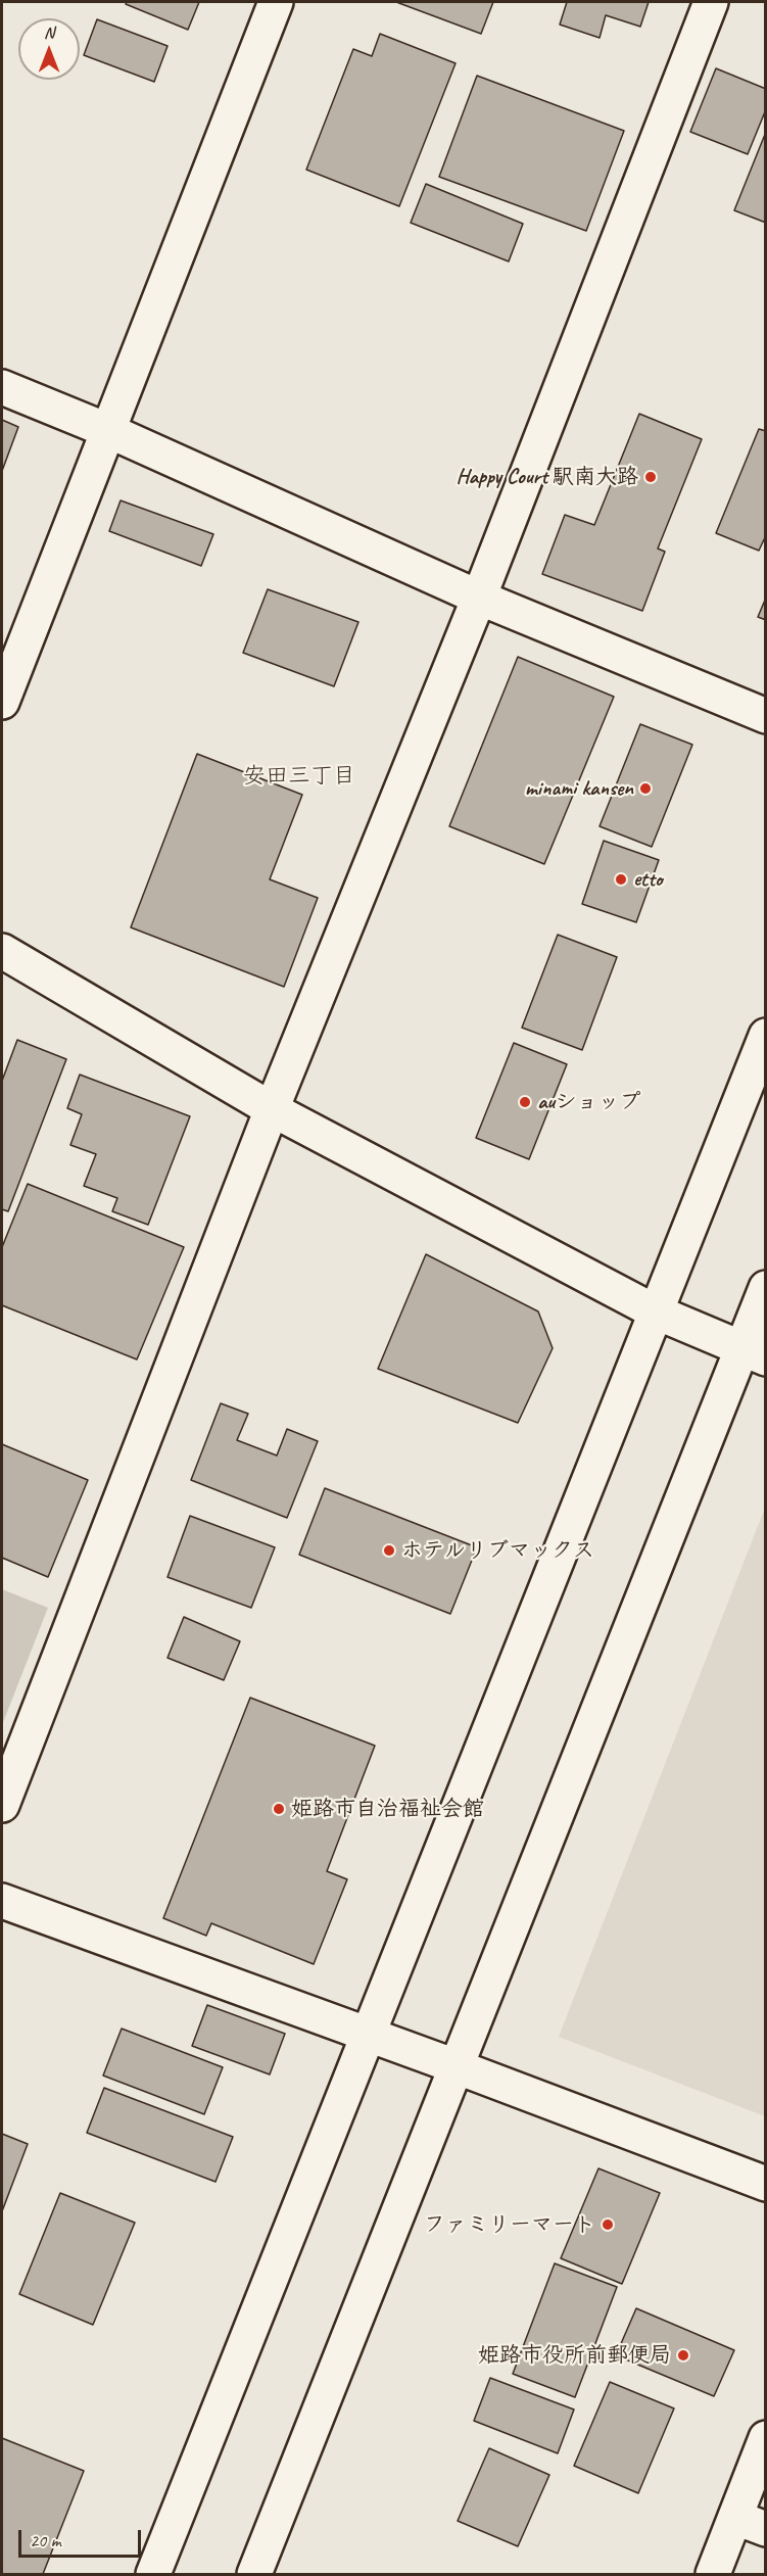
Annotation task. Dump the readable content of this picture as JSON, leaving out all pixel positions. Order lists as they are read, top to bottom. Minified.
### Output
{"districts":["安田三丁目"],"places":["Happy Court 駅南大路","minami kansen","etto","auショップ","ホテルリブマックス","姫路市自治福祉会館","ファミリーマート","姫路市役所前郵便局"],"scale_bar":"20 m","north":"top"}
